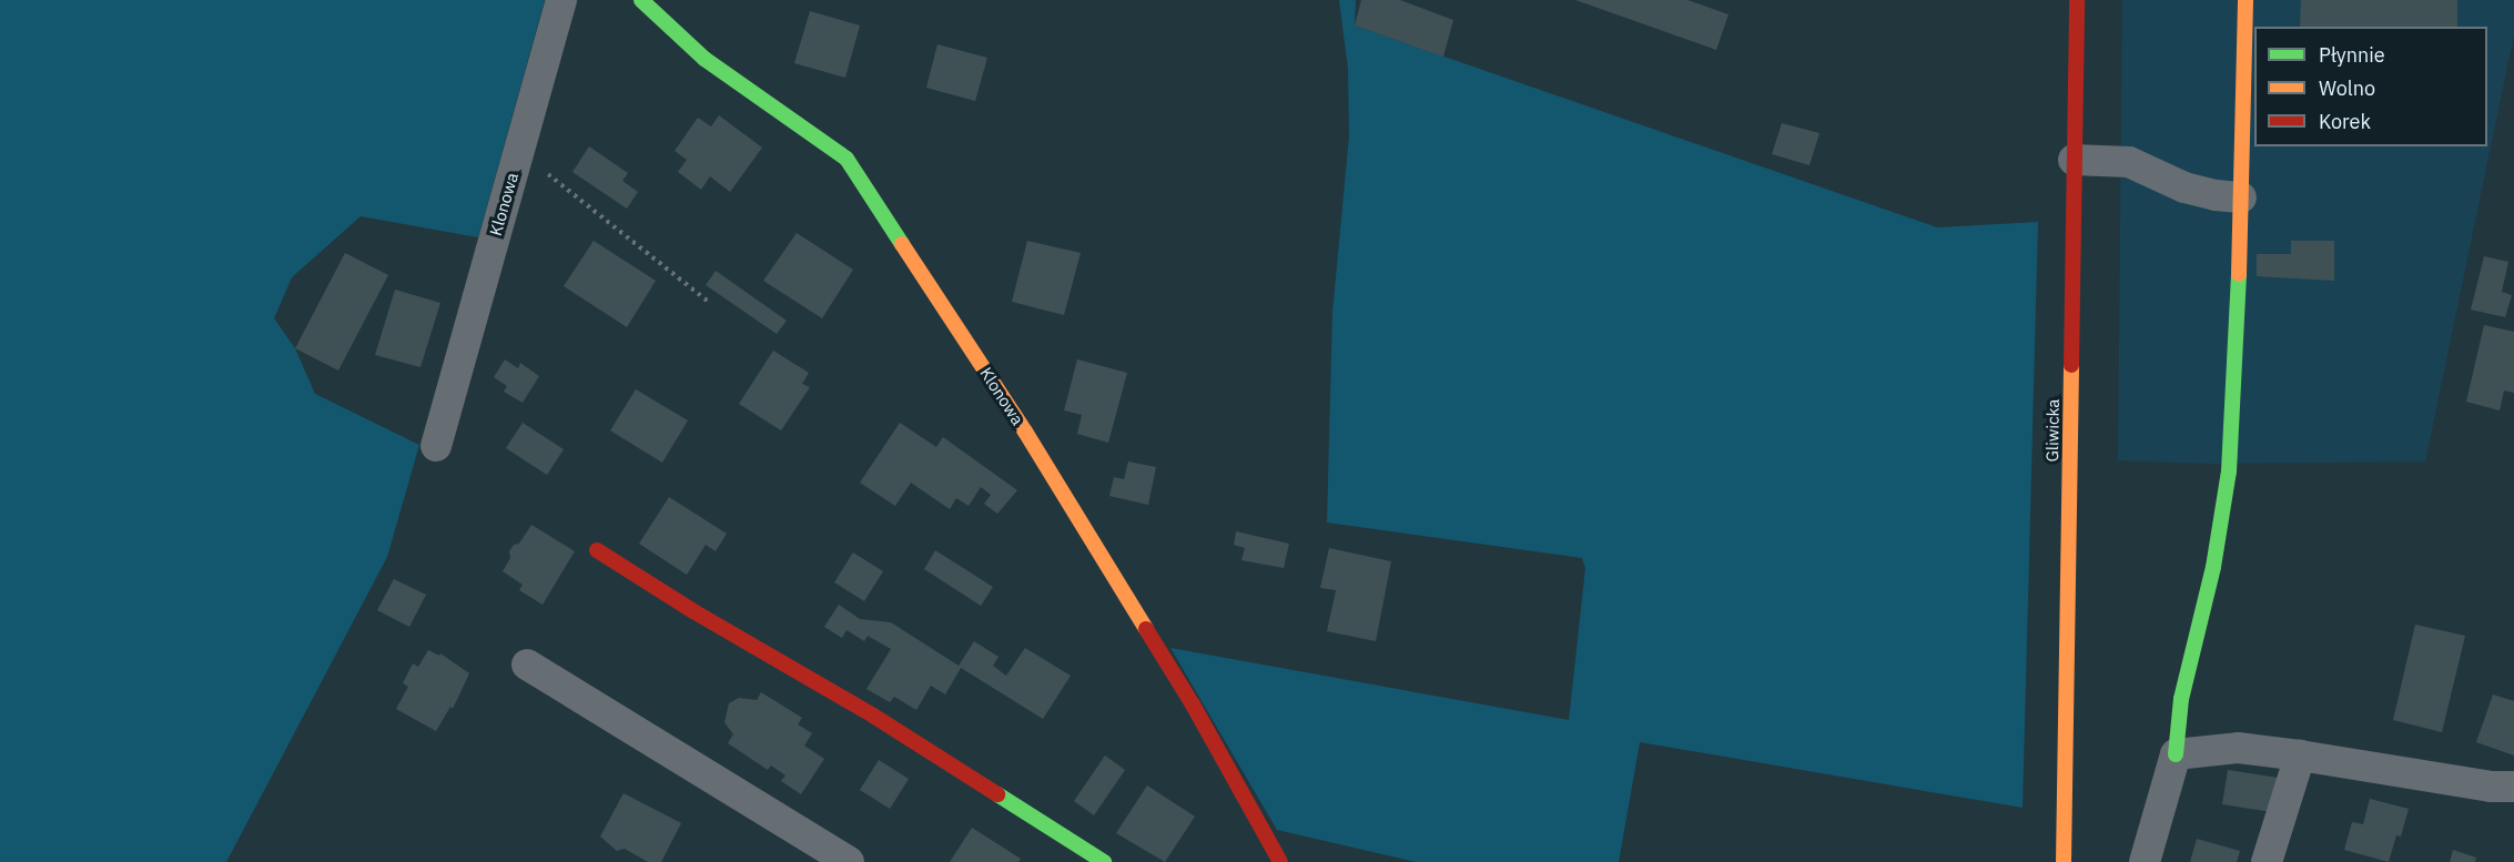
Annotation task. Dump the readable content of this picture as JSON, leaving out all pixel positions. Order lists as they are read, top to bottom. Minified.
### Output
{"streets":{"street":["Klonowa","Gliwicka"]},"legend":["Płynnie","Wolno","Korek"]}
